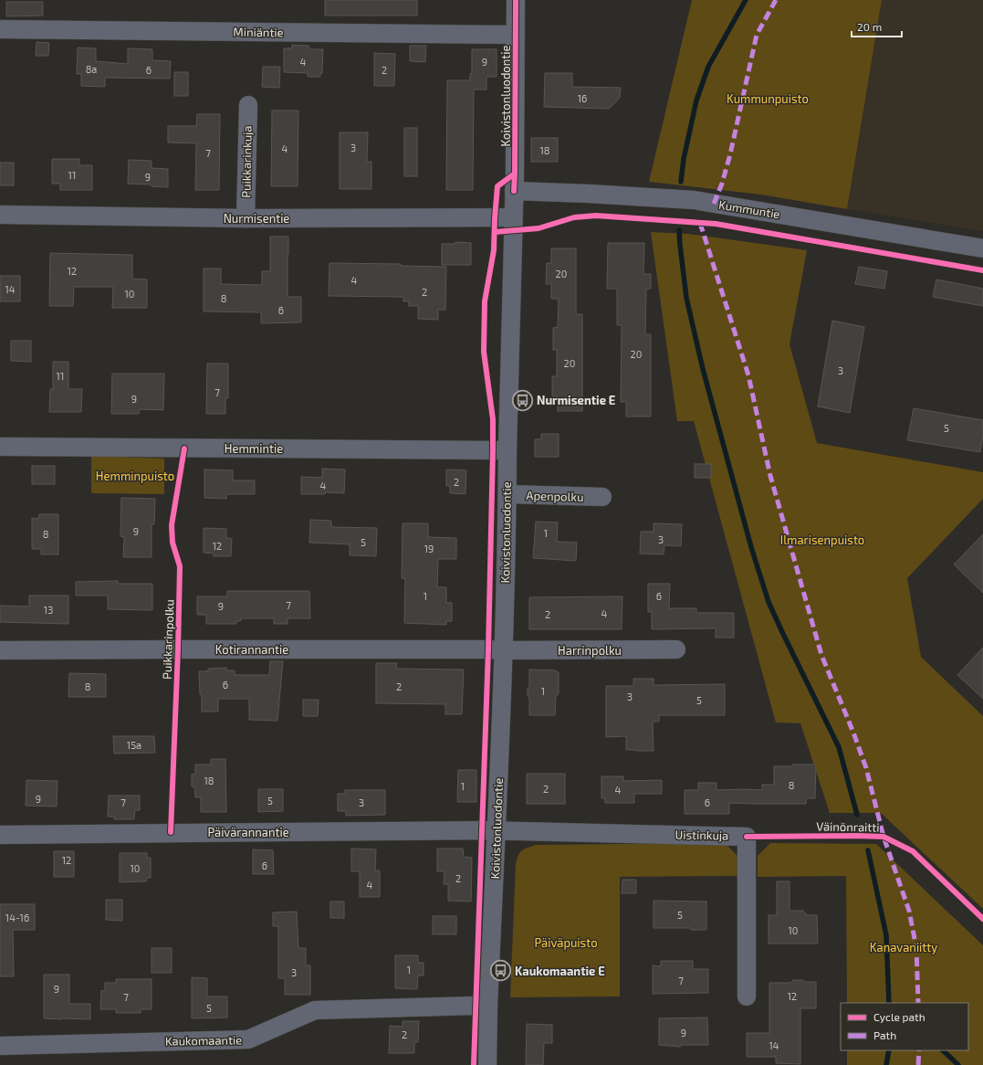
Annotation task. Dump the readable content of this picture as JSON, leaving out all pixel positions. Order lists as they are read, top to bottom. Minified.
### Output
{"streets":{"street":["Miniäntie","Koivistonluodontie","Puikkarinkuja","Kummuntie","Nurmisentie","Hemmintie","Apenpolku","Kotirannantie","Harrinpolku","Päivärannantie","Uistinkuja","Kaukomaantie"],"cycle path":["Puikkarinpolku","Väinönraitti"]},"crossings":[["Miniäntie","Koivistonluodontie"],["Koivistonluodontie","Kummuntie"],["Koivistonluodontie","Nurmisentie"],["Koivistonluodontie","Hemmintie"],["Koivistonluodontie","Apenpolku"],["Koivistonluodontie","Kotirannantie"],["Koivistonluodontie","Harrinpolku"],["Koivistonluodontie","Päivärannantie"],["Koivistonluodontie","Uistinkuja"],["Koivistonluodontie","Kaukomaantie"],["Puikkarinkuja","Nurmisentie"],["Kotirannantie","Harrinpolku"],["Päivärannantie","Uistinkuja"]],"parks":["Kummunpuisto","Hemminpuisto","Ilmarisenpuisto","Päiväpuisto","Kanavaniitty"],"places":{"bus stop":["Nurmisentie E","Kaukomaantie E"]},"house_numbers":["4","9","8a","6","2","16","3","4","18","7","11","9","12","20","4","14","2","10","8","6","20","20","3","11","7","9","5","2","4","9","1","8","3","5","12","19","1","6","7","9","13","4","2","6","8","2","1","3","5","15a","18","8","1","2","4","9","5","7","3","6","12","6","10","2","4","5","14-16","10","1","3","7","9","12","7","5","9","2","14"],"legend":["Cycle path","Path"],"scale_bar":"20 m"}
